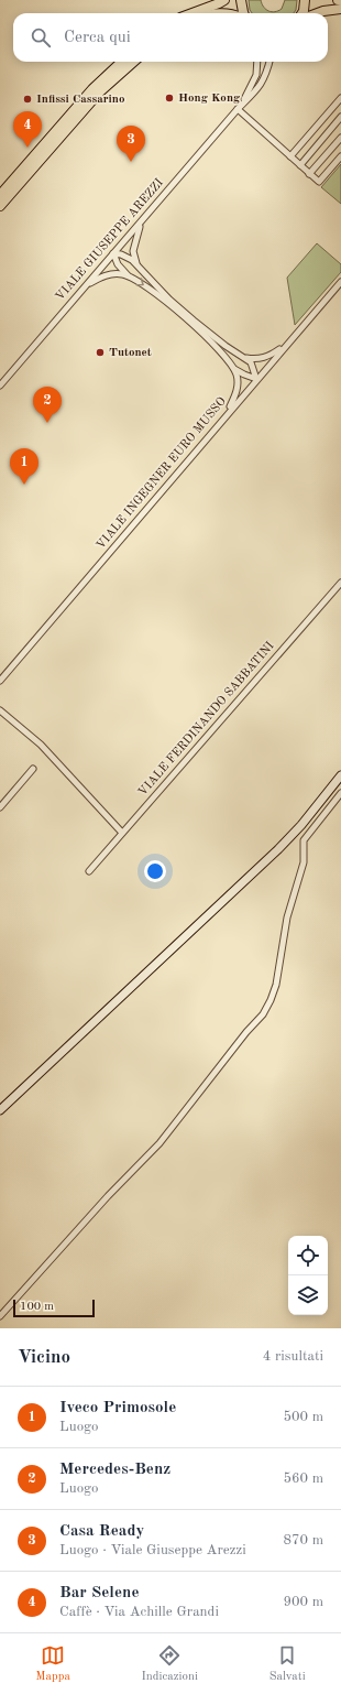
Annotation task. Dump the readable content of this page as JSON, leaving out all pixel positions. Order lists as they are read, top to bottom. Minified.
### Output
{"streets":{"street":["VIALE GIUSEPPE AREZZI","VIALE INGEGNER EURO MUSSO","VIALE FERDINANDO SABBATINI"]},"places":["Hong Kong","Infissi Cassarino","Tutonet"],"scale_bar":"100 m","page":{"search":"Cerca qui","pins":["4","3","2","1"],"scale":"100 m","heading":["Vicino","4 risultati"],"list":[{"mark":"1","name":"Iveco Primosole","note":"Luogo","value":"500 m"},{"mark":"2","name":"Mercedes-Benz","note":"Luogo","value":"560 m"},{"mark":"3","name":"Casa Ready","note":"Luogo · Viale Giuseppe Arezzi","value":"870 m"},{"mark":"4","name":"Bar Selene","note":"Caffè · Via Achille Grandi","value":"900 m"}],"nav":["Mappa","Indicazioni","Salvati"]}}
